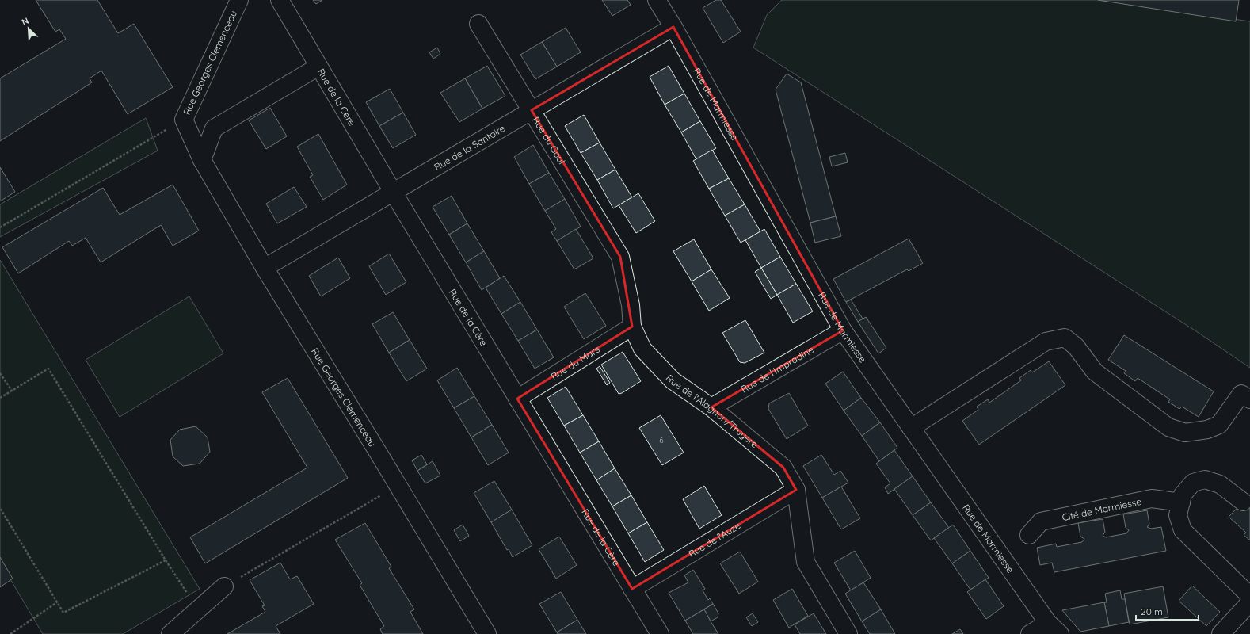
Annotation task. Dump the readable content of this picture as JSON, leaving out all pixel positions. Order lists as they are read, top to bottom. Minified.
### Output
{"streets":{"street":["Rue Georges Clemenceau","Rue de la Cère","Rue de Marmiesse","Rue du Goul","Rue de la Santoire","Rue du Mars","Rue de l'Impradine","Rue de l'Alagnon/Truyère","Cité de Marmiesse","Rue de l'Auze"]},"crossings":[["Rue Georges Clemenceau","Rue de la Santoire"],["Rue de la Cère","Rue de la Santoire"],["Rue de la Cère","Rue du Mars"],["Rue de la Cère","Rue de l'Auze"],["Rue de Marmiesse","Rue de la Santoire"],["Rue de Marmiesse","Rue de l'Impradine"],["Rue du Goul","Rue de la Santoire"],["Rue du Goul","Rue de l'Alagnon/Truyère"],["Rue du Mars","Rue de l'Alagnon/Truyère"],["Rue de l'Impradine","Rue de l'Alagnon/Truyère"],["Rue de l'Alagnon/Truyère","Rue de l'Auze"]],"house_numbers":["6"],"scale_bar":"20 m","north":"top left"}
